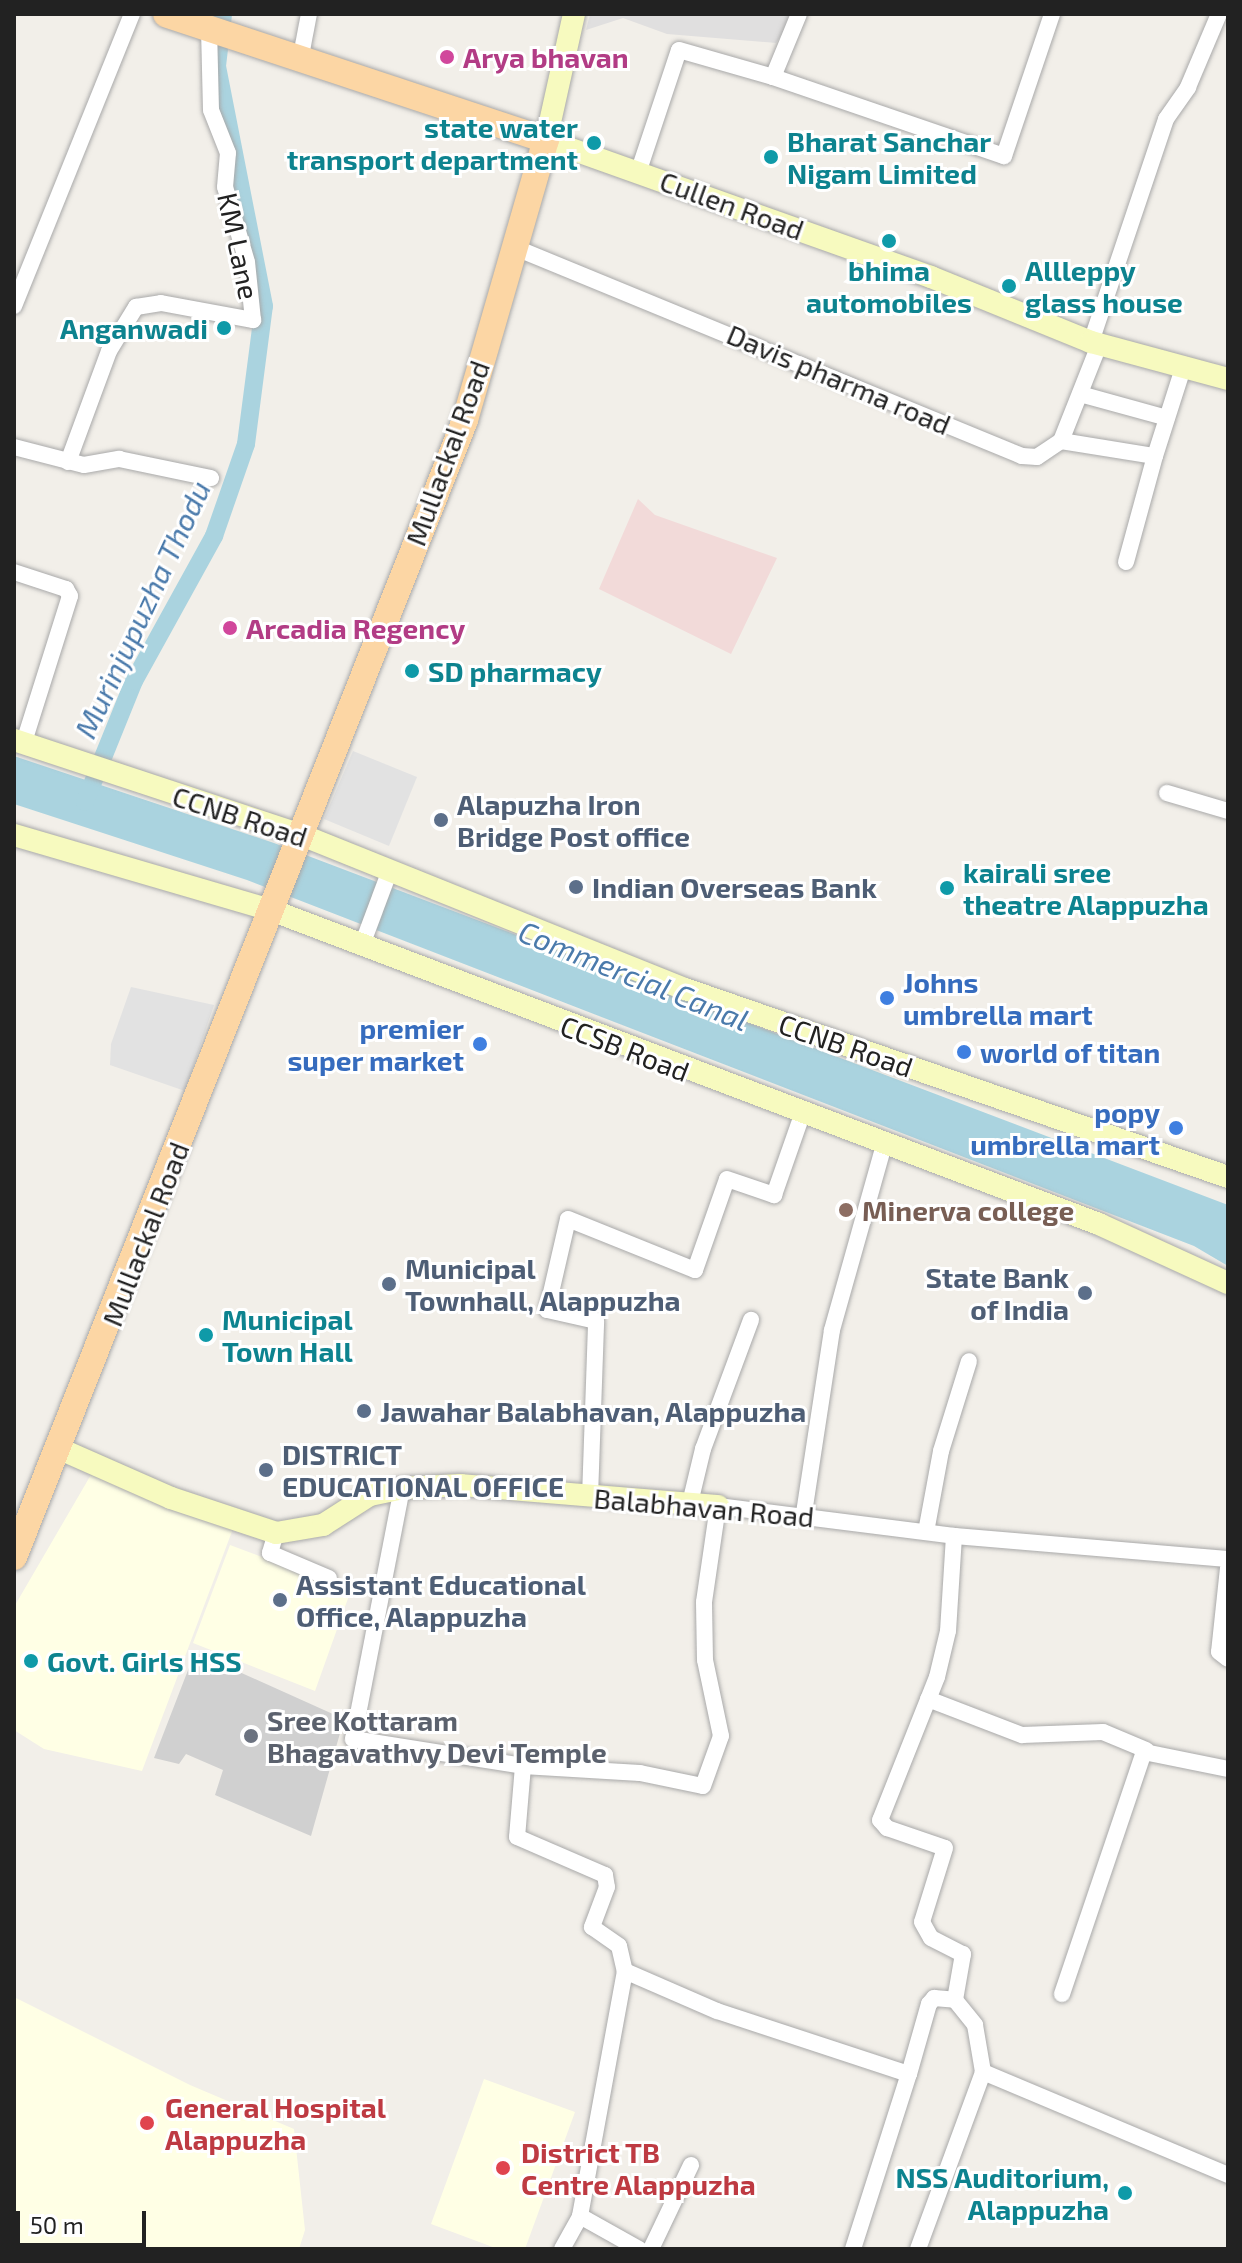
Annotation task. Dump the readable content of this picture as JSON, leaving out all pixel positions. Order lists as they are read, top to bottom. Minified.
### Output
{"streets":{"main road":["Cullen Road","Mullackal Road","CCNB Road","CCSB Road","Balabhavan Road"],"street":["KM Lane","Davis pharma road"]},"crossings":[["Cullen Road","KM Lane"],["Cullen Road","Mullackal Road"],["Davis pharma road","Mullackal Road"],["Mullackal Road","CCNB Road"],["Mullackal Road","CCSB Road"],["Mullackal Road","Balabhavan Road"]],"water":["Murinjupuzha Thodu","Commercial Canal"],"places":["Arya bhavan","state water transport department","Bharat Sanchar Nigam Limited","bhima automobiles","Allleppy glass house","Anganwadi","Arcadia Regency","SD pharmacy","Alapuzha Iron Bridge Post office","Indian Overseas Bank","kairali sree theatre Alappuzha","Johns umbrella mart","premier super market","world of titan","popy umbrella mart","Minerva college","Municipal Townhall, Alappuzha","State Bank of India","Municipal Town Hall","Jawahar Balabhavan, Alappuzha","DISTRICT EDUCATIONAL OFFICE","Assistant Educational Office, Alappuzha","Govt. Girls HSS","Sree Kottaram Bhagavathvy Devi Temple","General Hospital Alappuzha","District TB Centre Alappuzha","NSS Auditorium, Alappuzha"],"scale_bar":"50 m"}
